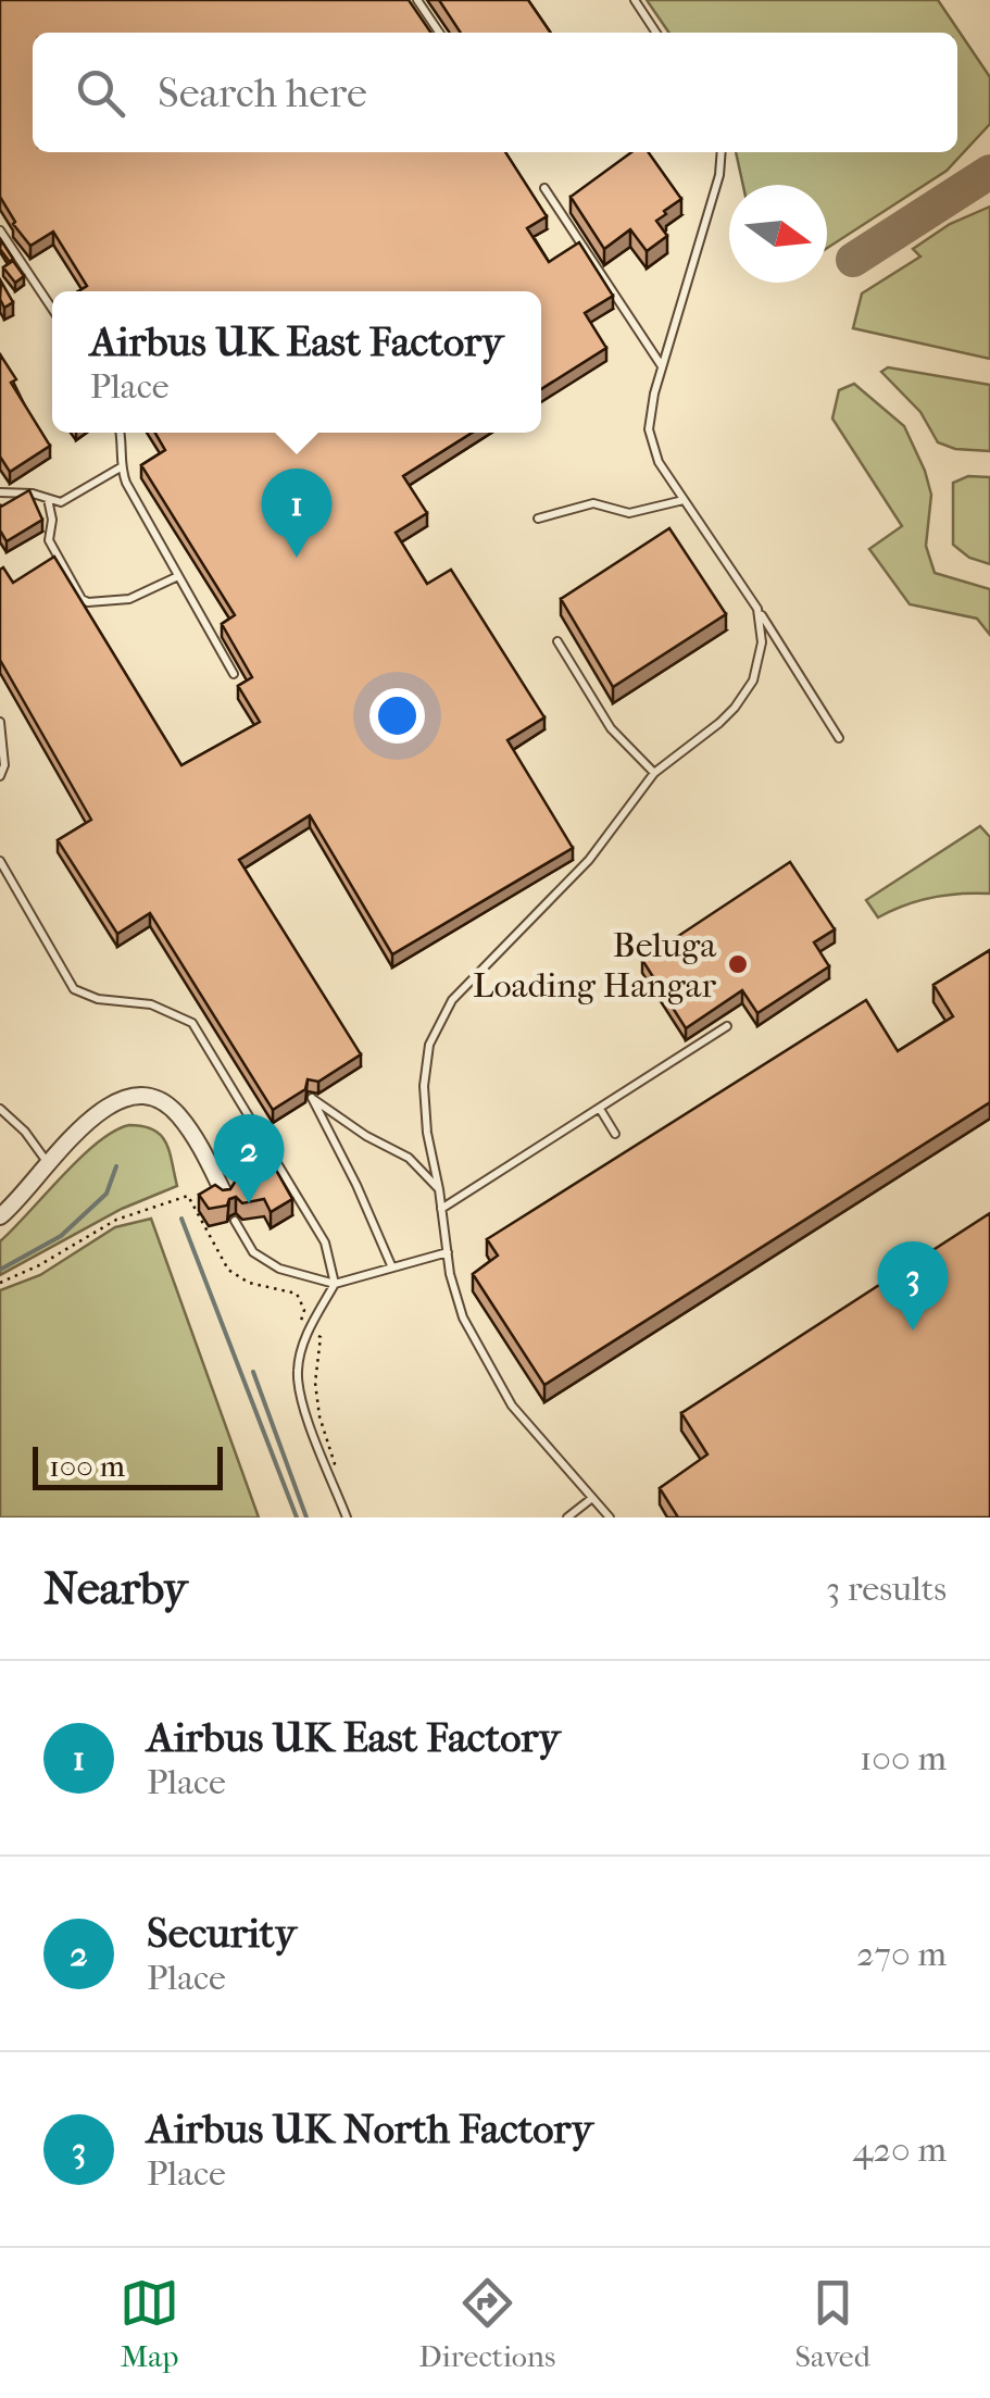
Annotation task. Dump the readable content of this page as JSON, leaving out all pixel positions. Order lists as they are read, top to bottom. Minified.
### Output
{"places":["Beluga Loading Hangar"],"scale_bar":"100 m","north":"right","page":{"search":"Search here","popup":["Airbus UK East Factory","Place"],"pins":["1","2","3"],"scale":"100 m","heading":["Nearby","3 results"],"list":[{"mark":"1","name":"Airbus UK East Factory","note":"Place","value":"100 m"},{"mark":"2","name":"Security","note":"Place","value":"270 m"},{"mark":"3","name":"Airbus UK North Factory","note":"Place","value":"420 m"}],"nav":["Map","Directions","Saved"]}}
